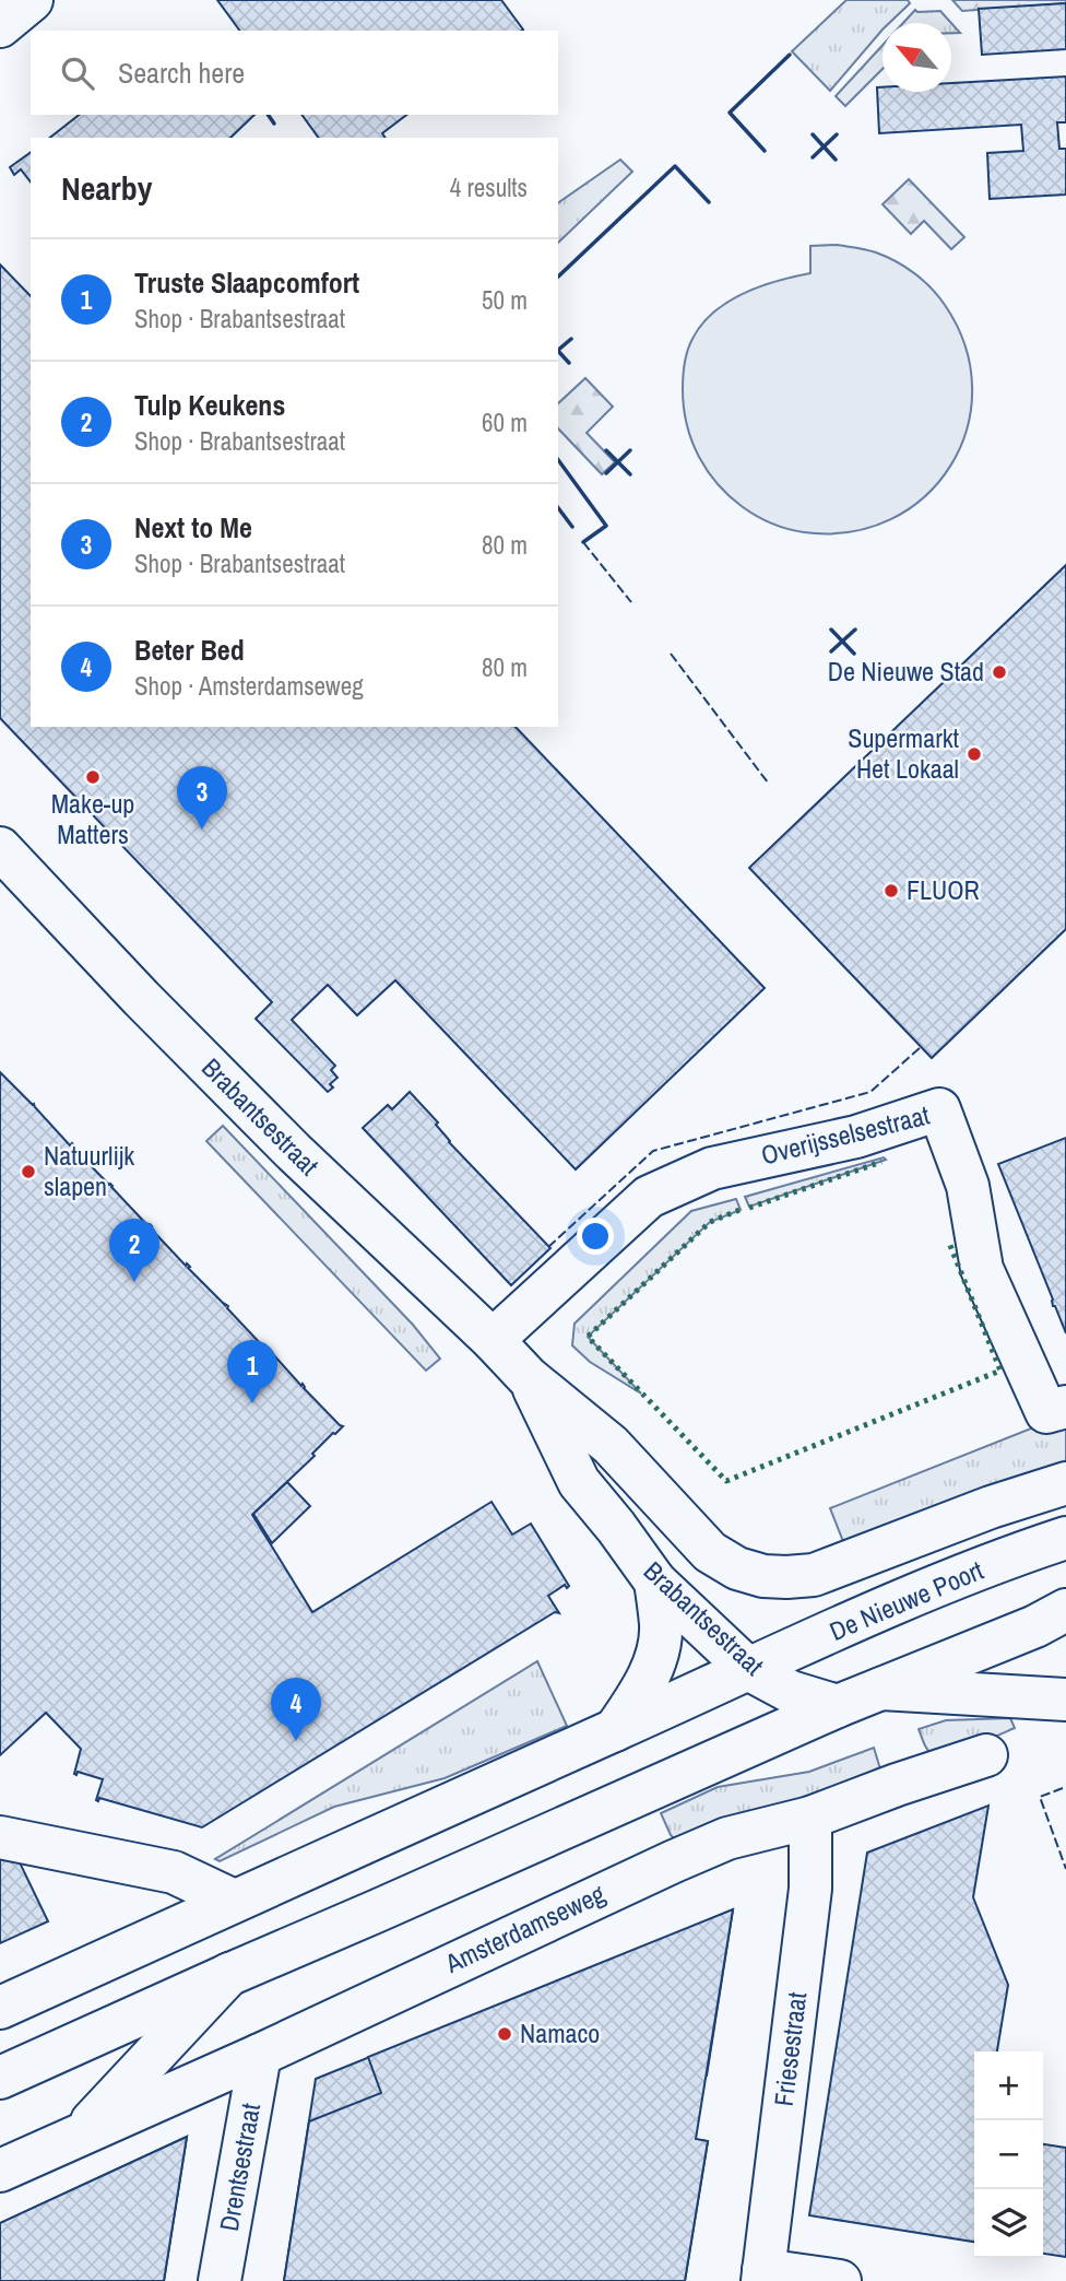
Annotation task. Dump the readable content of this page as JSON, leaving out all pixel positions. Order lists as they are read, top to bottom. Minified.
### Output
{"streets":{"street":["Brabantsestraat","Overijsselsestraat","De Nieuwe Poort","Amsterdamseweg","Friesestraat","Drentsestraat"]},"crossings":[["Brabantsestraat","Overijsselsestraat"],["Brabantsestraat","De Nieuwe Poort"],["Brabantsestraat","Amsterdamseweg"],["Amsterdamseweg","Friesestraat"],["Amsterdamseweg","Drentsestraat"]],"places":["De Nieuwe Stad","Supermarkt Het Lokaal","Make-up Matters","FLUOR","Natuurlijk slapen","Namaco"],"north":"top left","page":{"search":"Search here","heading":["Nearby","4 results"],"list":[{"mark":"1","name":"Truste Slaapcomfort","note":"Shop · Brabantsestraat","value":"50 m"},{"mark":"2","name":"Tulp Keukens","note":"Shop · Brabantsestraat","value":"60 m"},{"mark":"3","name":"Next to Me","note":"Shop · Brabantsestraat","value":"80 m"},{"mark":"4","name":"Beter Bed","note":"Shop · Amsterdamseweg","value":"80 m"}],"pins":["3","2","1","4"],"map_buttons":["+","−"]}}
